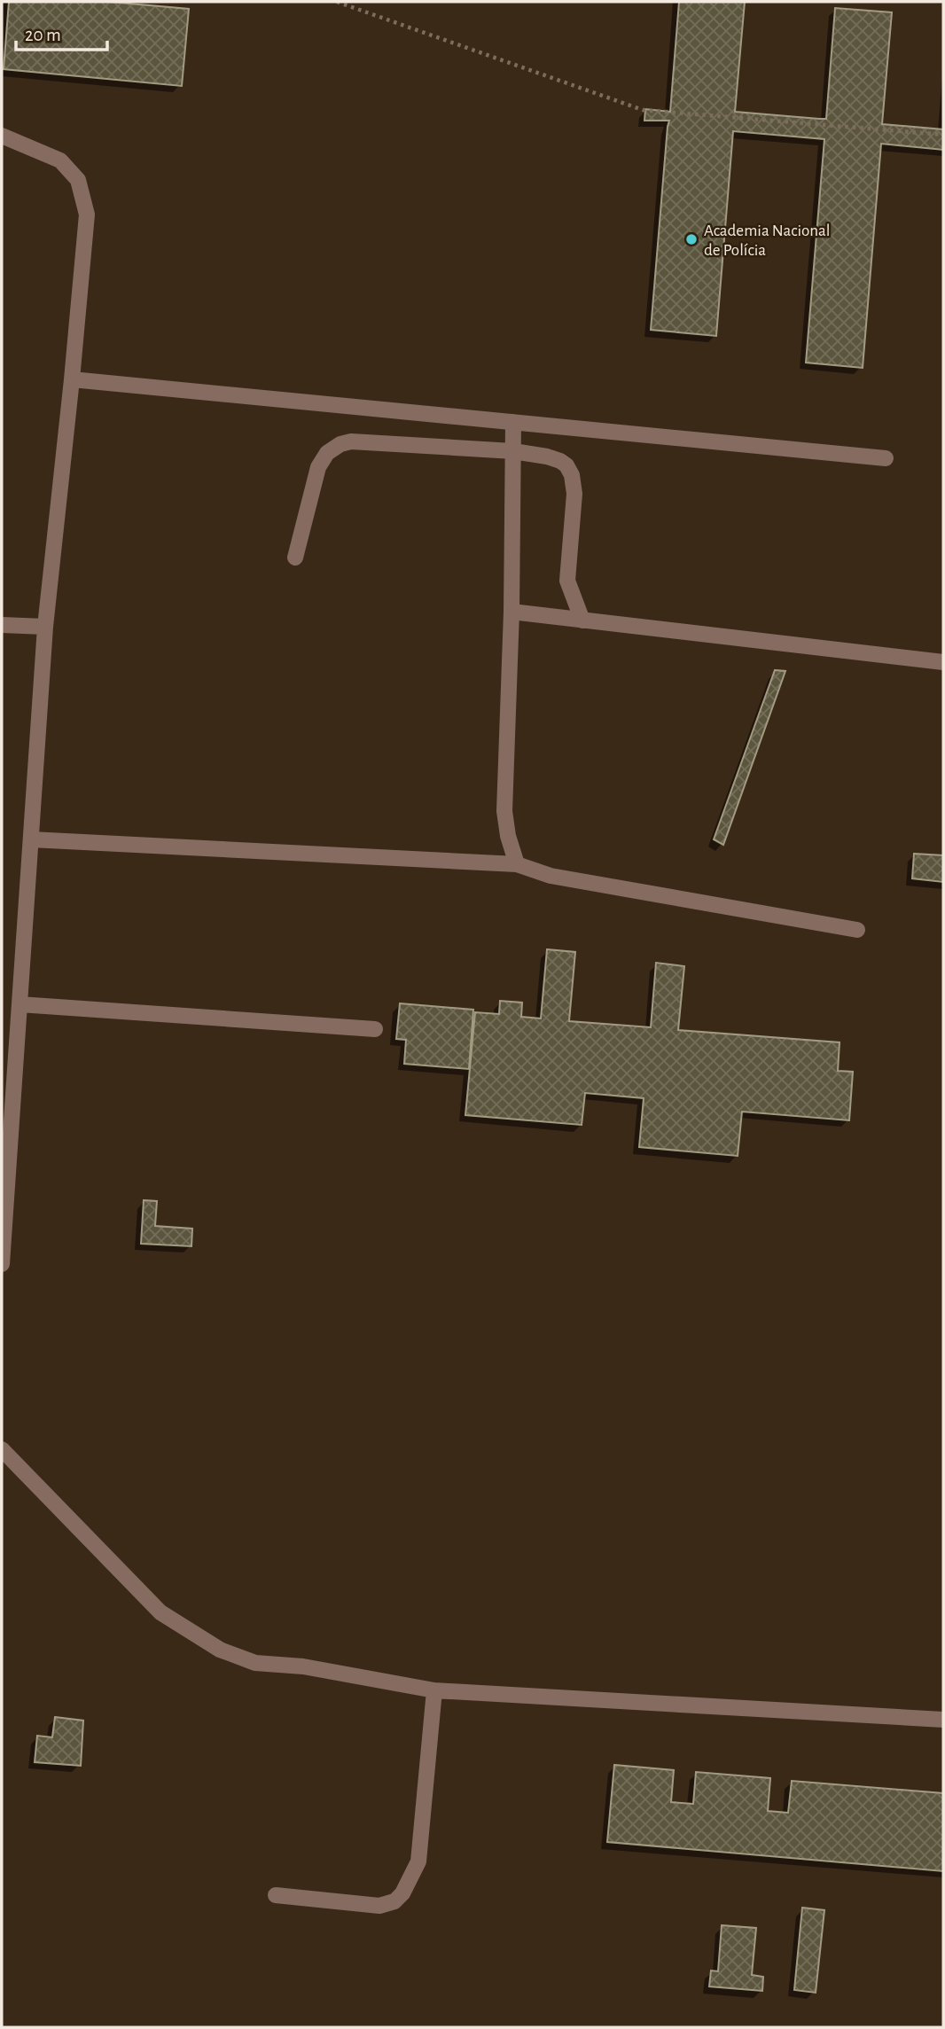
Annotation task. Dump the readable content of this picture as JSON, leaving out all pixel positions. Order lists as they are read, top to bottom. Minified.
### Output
{"places":["Academia Nacional de Polícia"],"scale_bar":"20 m"}
